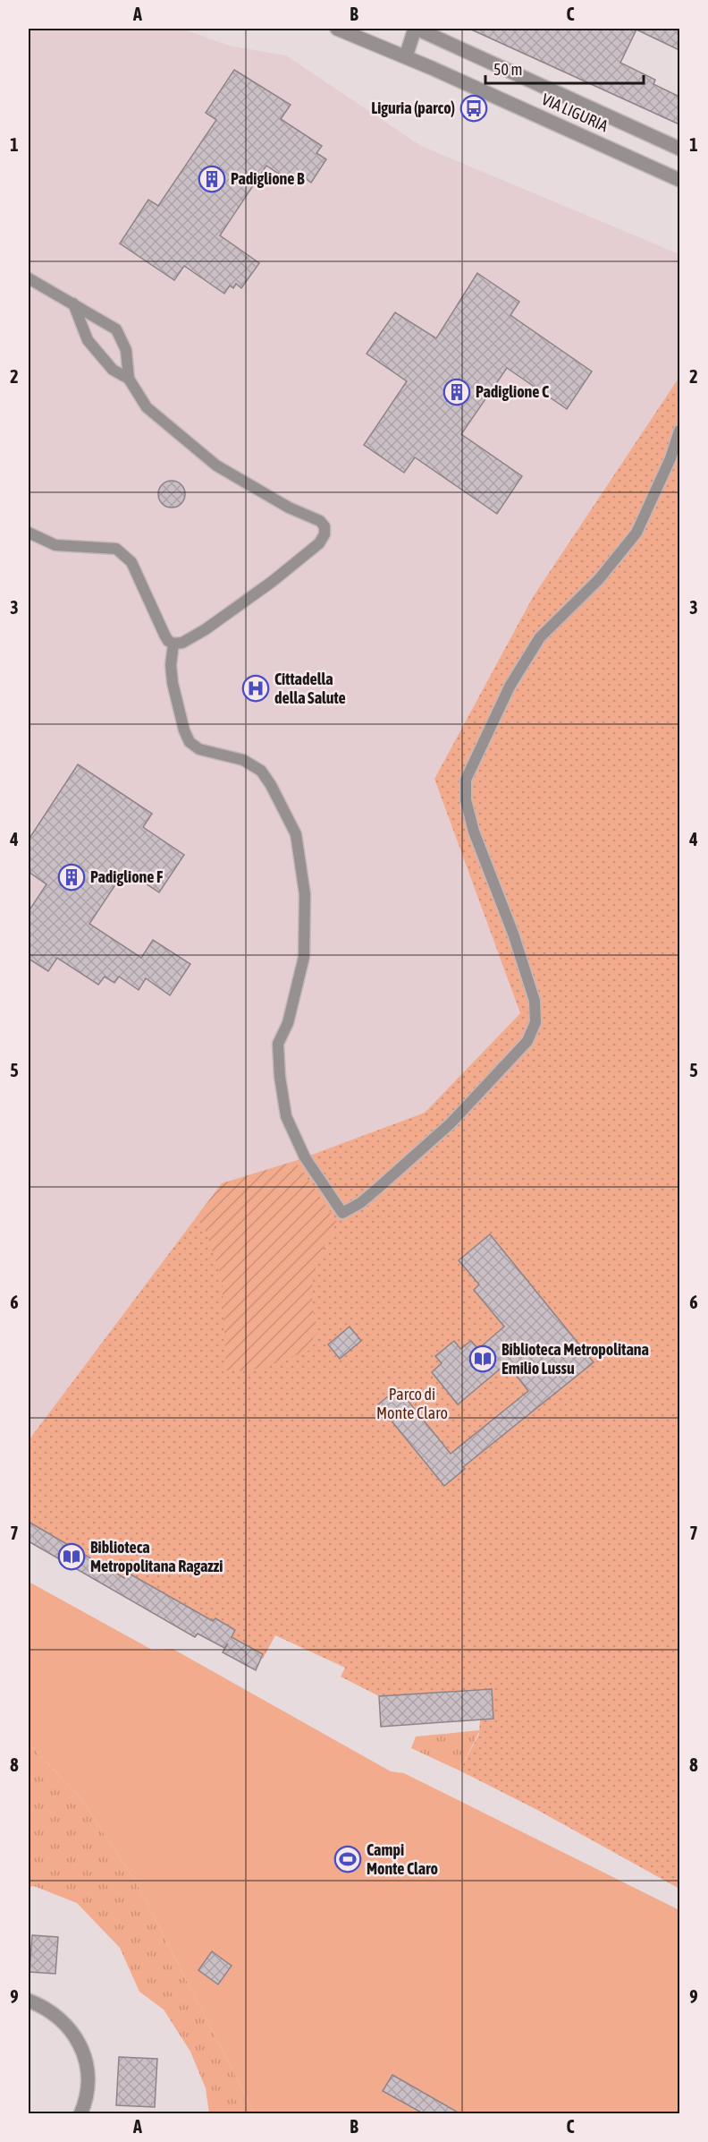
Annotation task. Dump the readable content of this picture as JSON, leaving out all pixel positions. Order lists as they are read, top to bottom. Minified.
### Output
{"streets":{"street":["VIA LIGURIA"]},"parks":["Parco di Monte Claro"],"places":{"bus stop":["Liguria (parco)"],"building":["Padiglione B","Padiglione C","Padiglione F"],"hospital":["Cittadella della Salute"],"library":["Biblioteca Metropolitana Emilio Lussu","Biblioteca Metropolitana Ragazzi"],"sports":["Campi Monte Claro"]},"scale_bar":"50 m","grid":{"columns":["A","B","C"],"rows":["1","2","3","4","5","6","7","8","9"]}}
